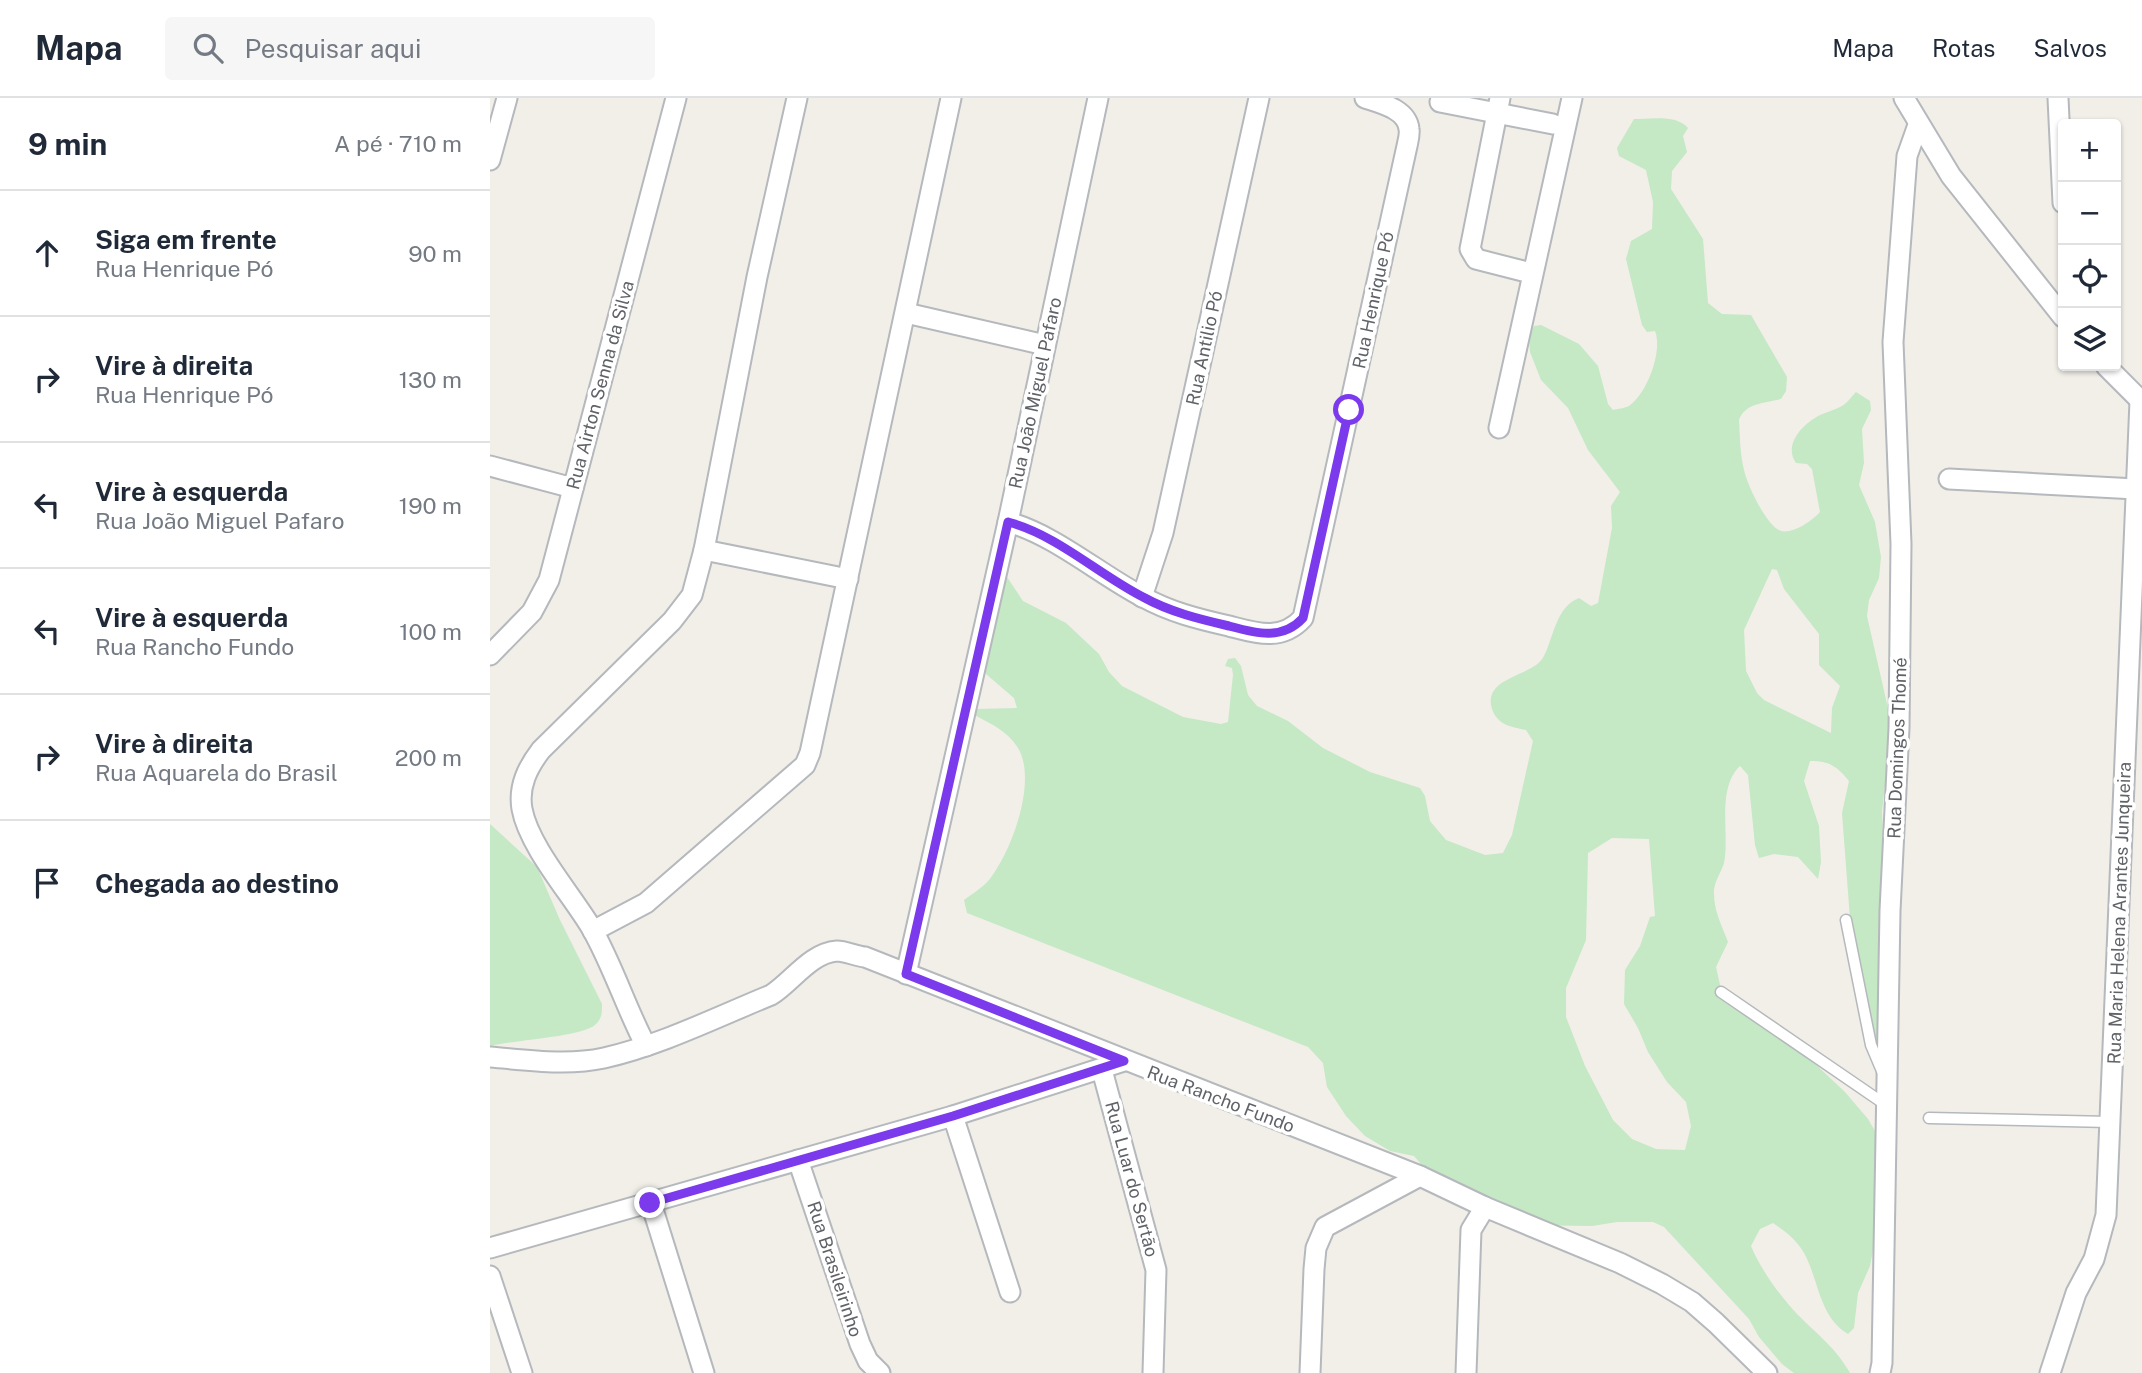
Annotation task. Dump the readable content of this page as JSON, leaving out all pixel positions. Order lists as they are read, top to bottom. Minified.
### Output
{"streets":{"street":["Rua Henrique Pó","Rua Antilio Pó","Rua Airton Senna da Silva","Rua João Miguel Pafaro","Rua Domingos Thomé","Rua Maria Helena Arantes Junqueira","Rua Rancho Fundo","Rua Luar do Sertão","Rua Brasileirinho"]},"crossings":[["Rua Henrique Pó","Rua Antilio Pó"],["Rua Henrique Pó","Rua João Miguel Pafaro"],["Rua João Miguel Pafaro","Rua Rancho Fundo"]],"page":{"header":"Mapa","search":"Pesquisar aqui","nav":["Mapa","Rotas","Salvos"],"heading":["9 min","A pé · 710 m"],"map_buttons":["+","−"],"list":[["Siga em frente","Rua Henrique Pó","90 m"],["Vire à direita","Rua Henrique Pó","130 m"],["Vire à esquerda","Rua João Miguel Pafaro","190 m"],["Vire à esquerda","Rua Rancho Fundo","100 m"],["Vire à direita","Rua Aquarela do Brasil","200 m"],"Chegada ao destino"]}}
